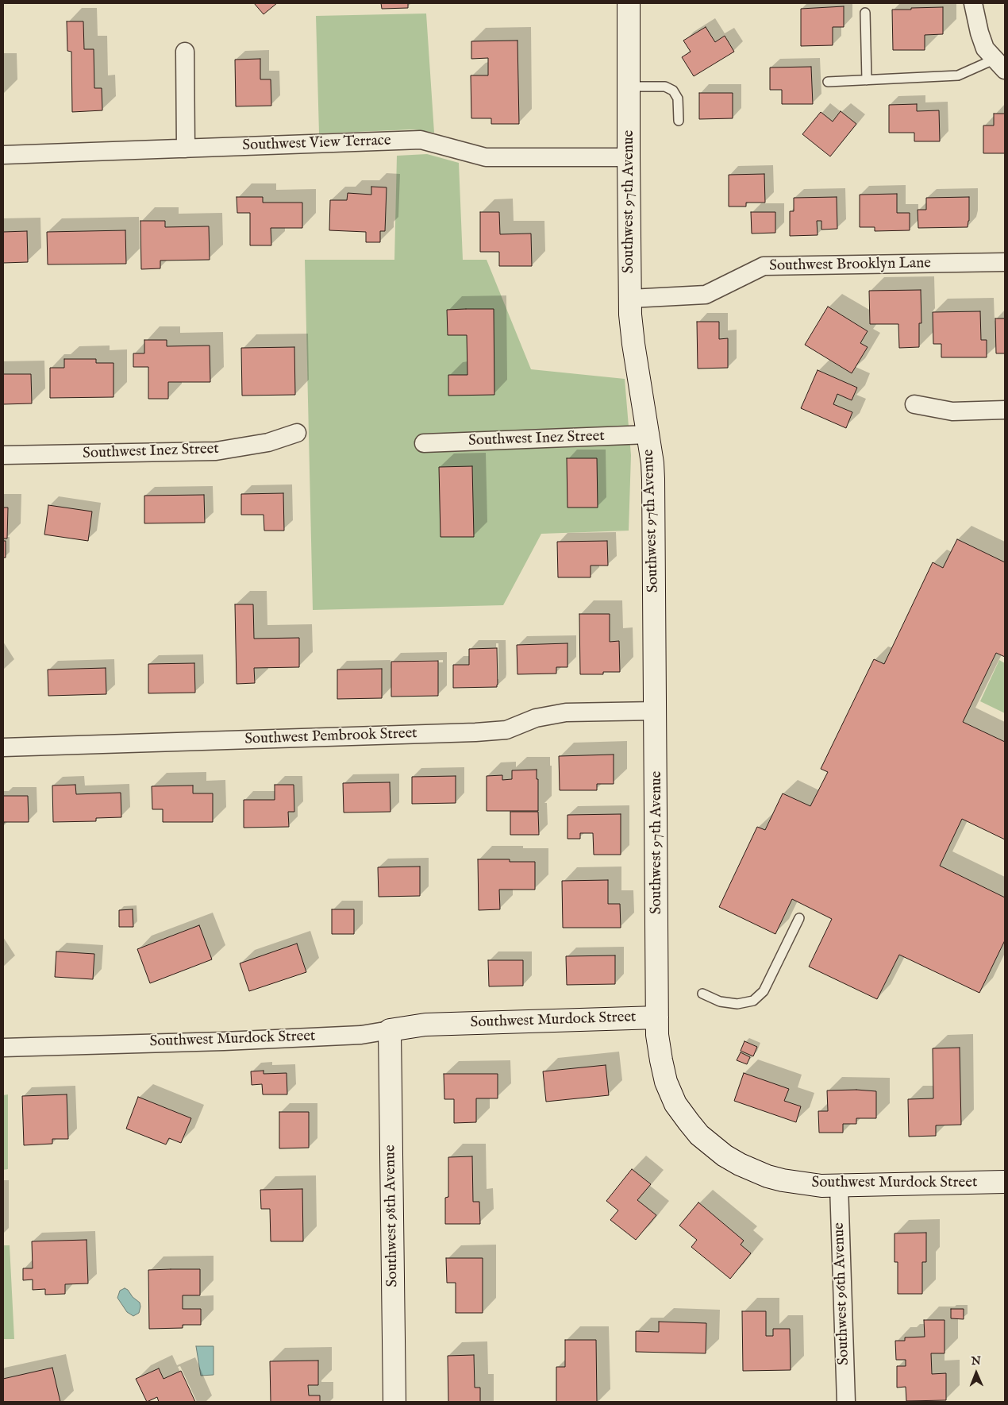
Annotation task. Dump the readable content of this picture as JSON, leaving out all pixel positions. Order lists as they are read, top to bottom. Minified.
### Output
{"streets":{"street":["Southwest View Terrace","Southwest 97th Avenue","Southwest Brooklyn Lane","Southwest Inez Street","Southwest Pembrook Street","Southwest Murdock Street","Southwest 98th Avenue","Southwest 96th Avenue"]},"crossings":[["Southwest View Terrace","Southwest 97th Avenue"],["Southwest 97th Avenue","Southwest Brooklyn Lane"],["Southwest 97th Avenue","Southwest Inez Street"],["Southwest 97th Avenue","Southwest Pembrook Street"],["Southwest 97th Avenue","Southwest Murdock Street"],["Southwest Murdock Street","Southwest 98th Avenue"],["Southwest Murdock Street","Southwest 96th Avenue"]],"north":"top"}
